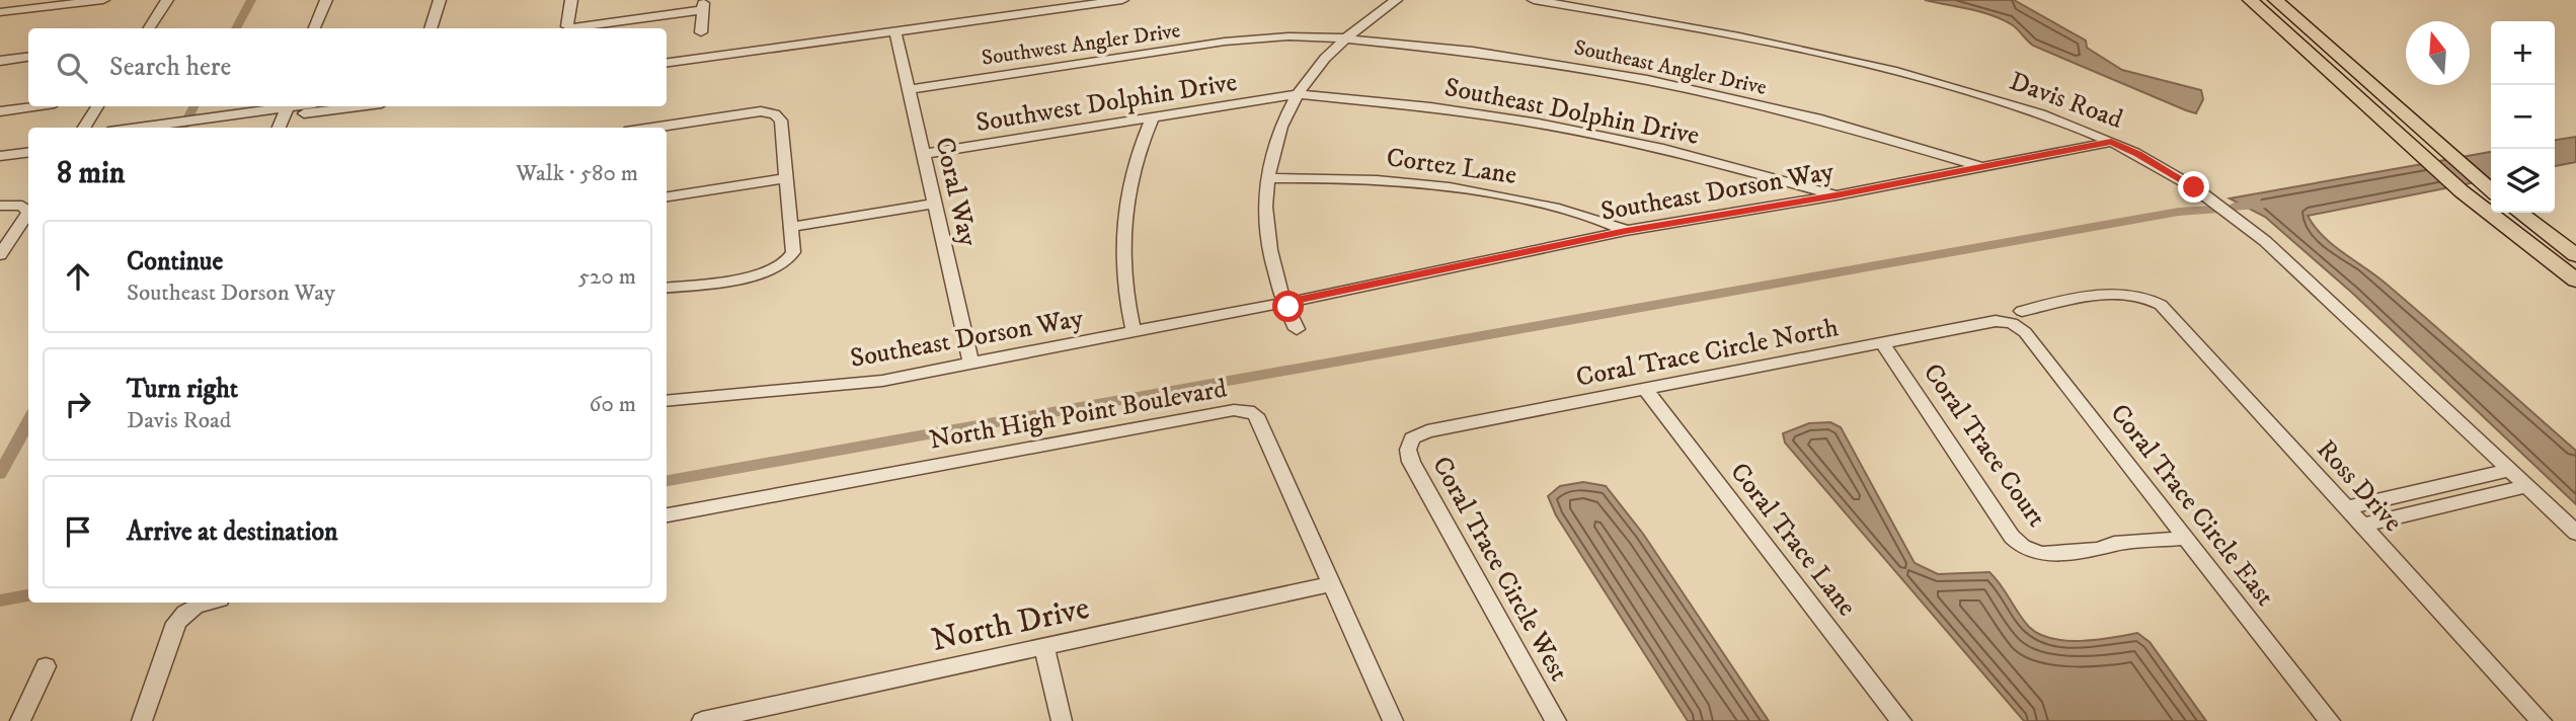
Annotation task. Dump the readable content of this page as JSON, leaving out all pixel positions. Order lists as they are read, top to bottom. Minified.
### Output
{"streets":{"street":["Southwest Angler Drive","Southeast Angler Drive","Davis Road","Southwest Dolphin Drive","Southeast Dolphin Drive","Cortez Lane","Southeast Dorson Way","Coral Way","Coral Trace Circle North","North High Point Boulevard","Coral Trace Court","Ross Drive","Coral Trace Circle East","Coral Trace Lane","Coral Trace Circle West","North Drive"]},"crossings":[["Southwest Angler Drive","Southeast Angler Drive"],["Southwest Angler Drive","Coral Way"],["Southeast Angler Drive","Southeast Dorson Way"],["Davis Road","Southeast Dorson Way"],["Southwest Dolphin Drive","Southeast Dolphin Drive"],["Southwest Dolphin Drive","Coral Way"],["Southeast Dolphin Drive","Southeast Dorson Way"],["Cortez Lane","Southeast Dorson Way"],["Southeast Dorson Way","Coral Way"],["Coral Trace Circle North","Coral Trace Court"],["Coral Trace Circle North","Ross Drive"],["Coral Trace Circle North","Coral Trace Circle East"],["Coral Trace Circle North","Coral Trace Lane"],["Coral Trace Circle North","Coral Trace Circle West"],["North High Point Boulevard","North Drive"],["Coral Trace Court","Coral Trace Circle East"]],"north":"top","page":{"map_buttons":["+","−"],"search":"Search here","heading":["8 min","Walk · 580 m"],"list":[["Continue","Southeast Dorson Way","520 m"],["Turn right","Davis Road","60 m"],"Arrive at destination"]}}
